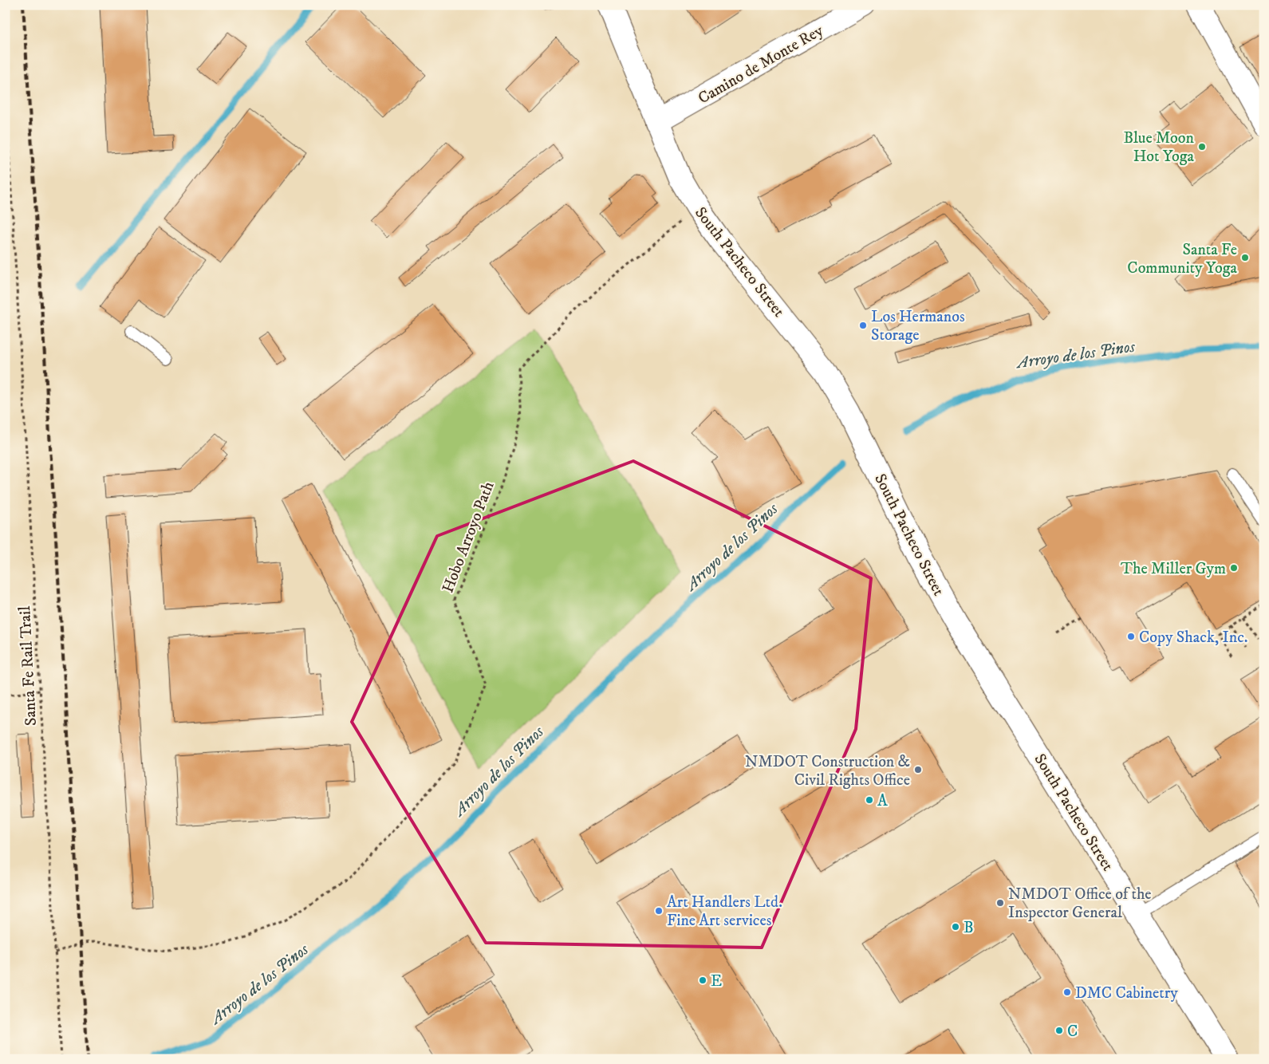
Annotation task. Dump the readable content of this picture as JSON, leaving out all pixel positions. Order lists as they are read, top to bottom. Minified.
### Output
{"streets":{"street":["Camino de Monte Rey","South Pacheco Street"],"path":["Hobo Arroyo Path","Santa Fe Rail Trail"]},"crossings":[["Camino de Monte Rey","South Pacheco Street"],["South Pacheco Street","Hobo Arroyo Path"],["Hobo Arroyo Path","Santa Fe Rail Trail"]],"water":["Arroyo de los Pinos"],"places":["Blue Moon Hot Yoga","Santa Fe Community Yoga","Los Hermanos Storage","The Miller Gym","Copy Shack, Inc.","NMDOT Construction & Civil Rights Office","A","NMDOT Office of the Inspector General","Art Handlers Ltd. Fine Art services","B","E","DMC Cabinetry","C"]}
